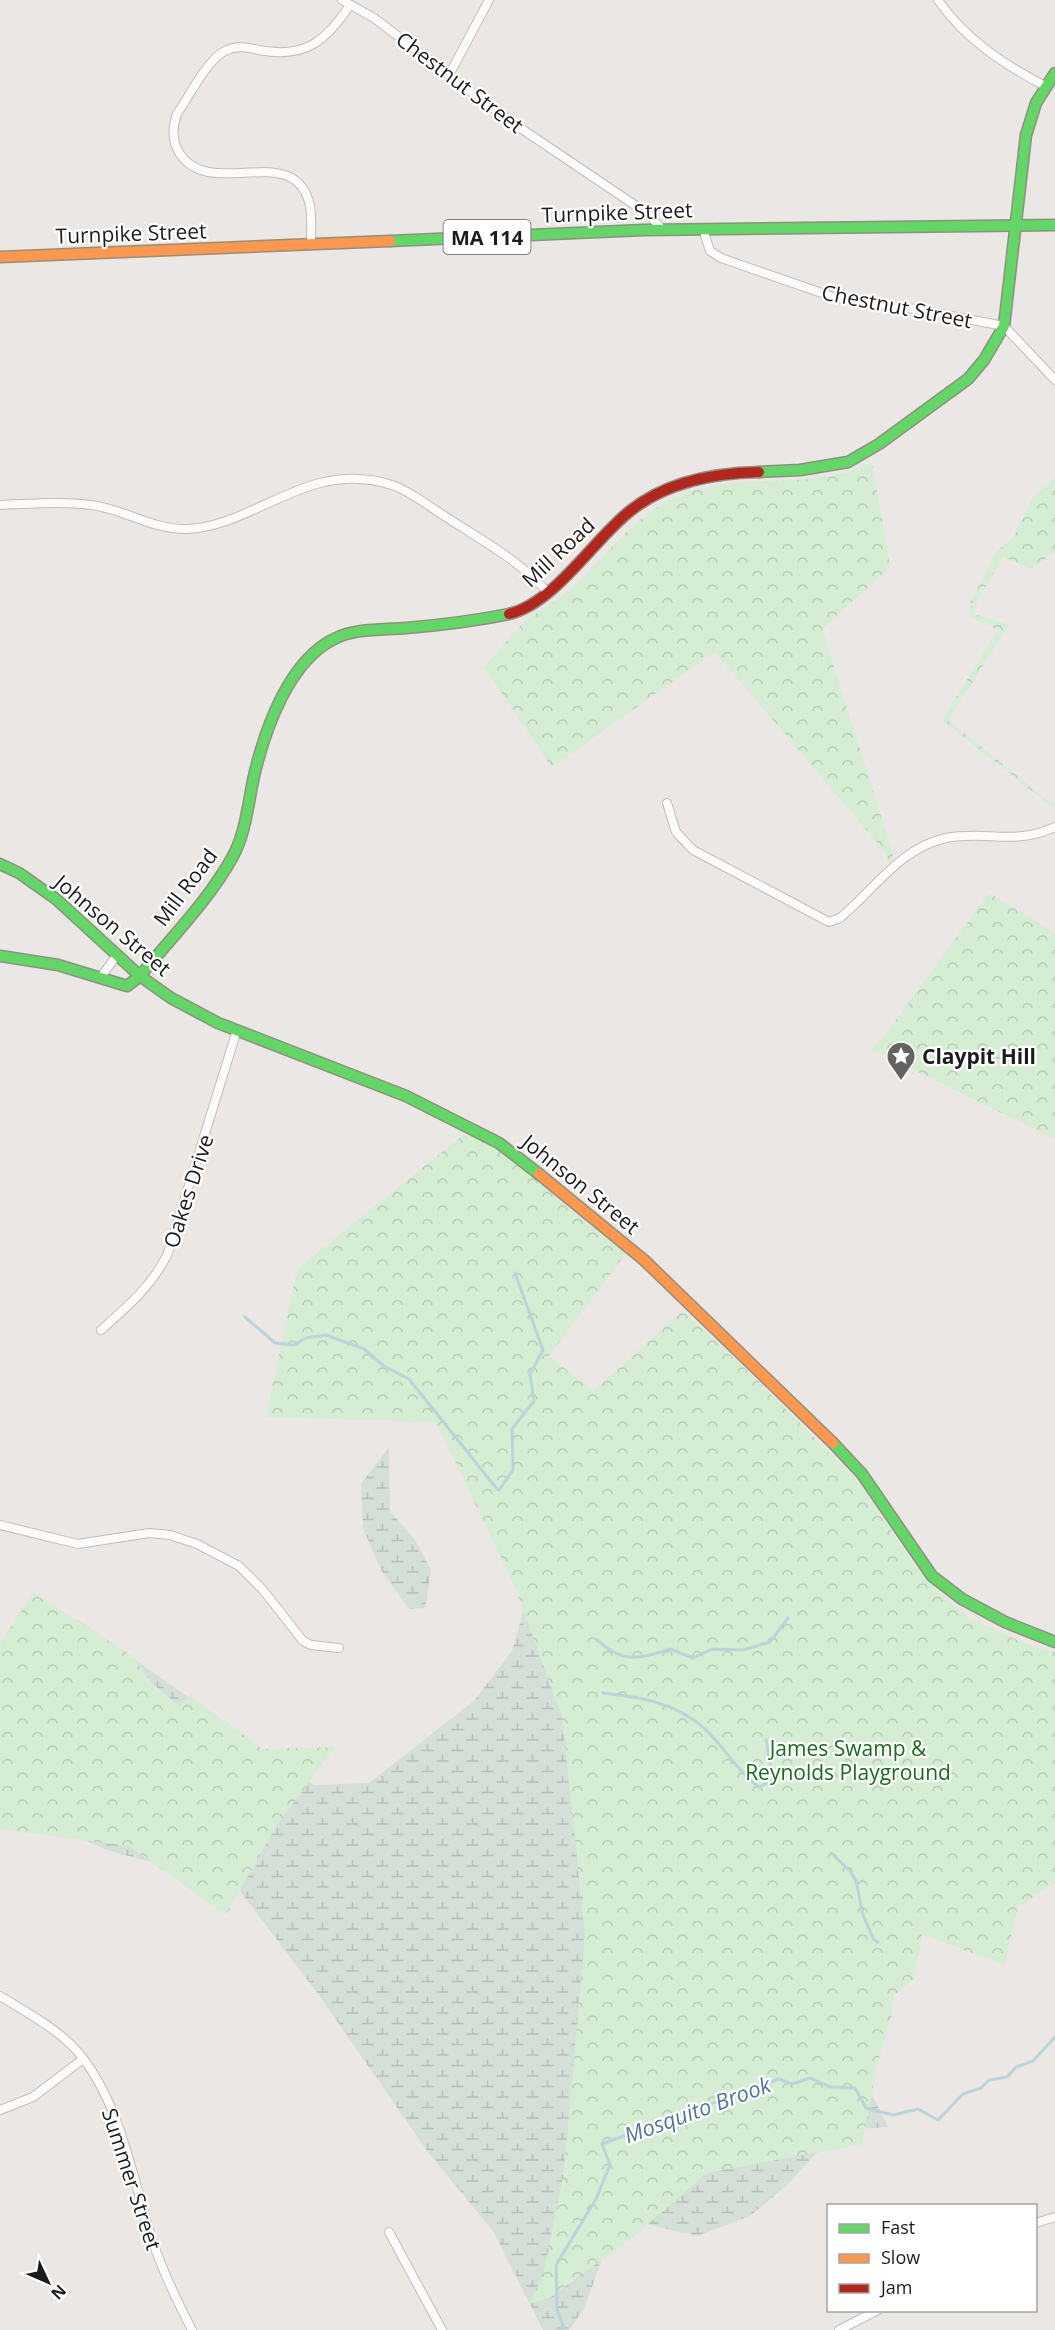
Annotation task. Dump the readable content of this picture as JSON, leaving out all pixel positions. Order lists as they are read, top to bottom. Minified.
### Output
{"streets":{"main road":["Turnpike Street","MA 114","Mill Road","Johnson Street"],"street":["Chestnut Street","Oakes Drive","Summer Street"]},"crossings":[["Chestnut Street","Turnpike Street"],["Chestnut Street","Mill Road"],["Turnpike Street","Mill Road"],["Mill Road","Johnson Street"],["Johnson Street","Oakes Drive"]],"water":["Mosquito Brook"],"parks":["James Swamp & Reynolds Playground"],"places":{"place":["Claypit Hill"]},"legend":["Fast","Slow","Jam"],"north":"bottom right"}
